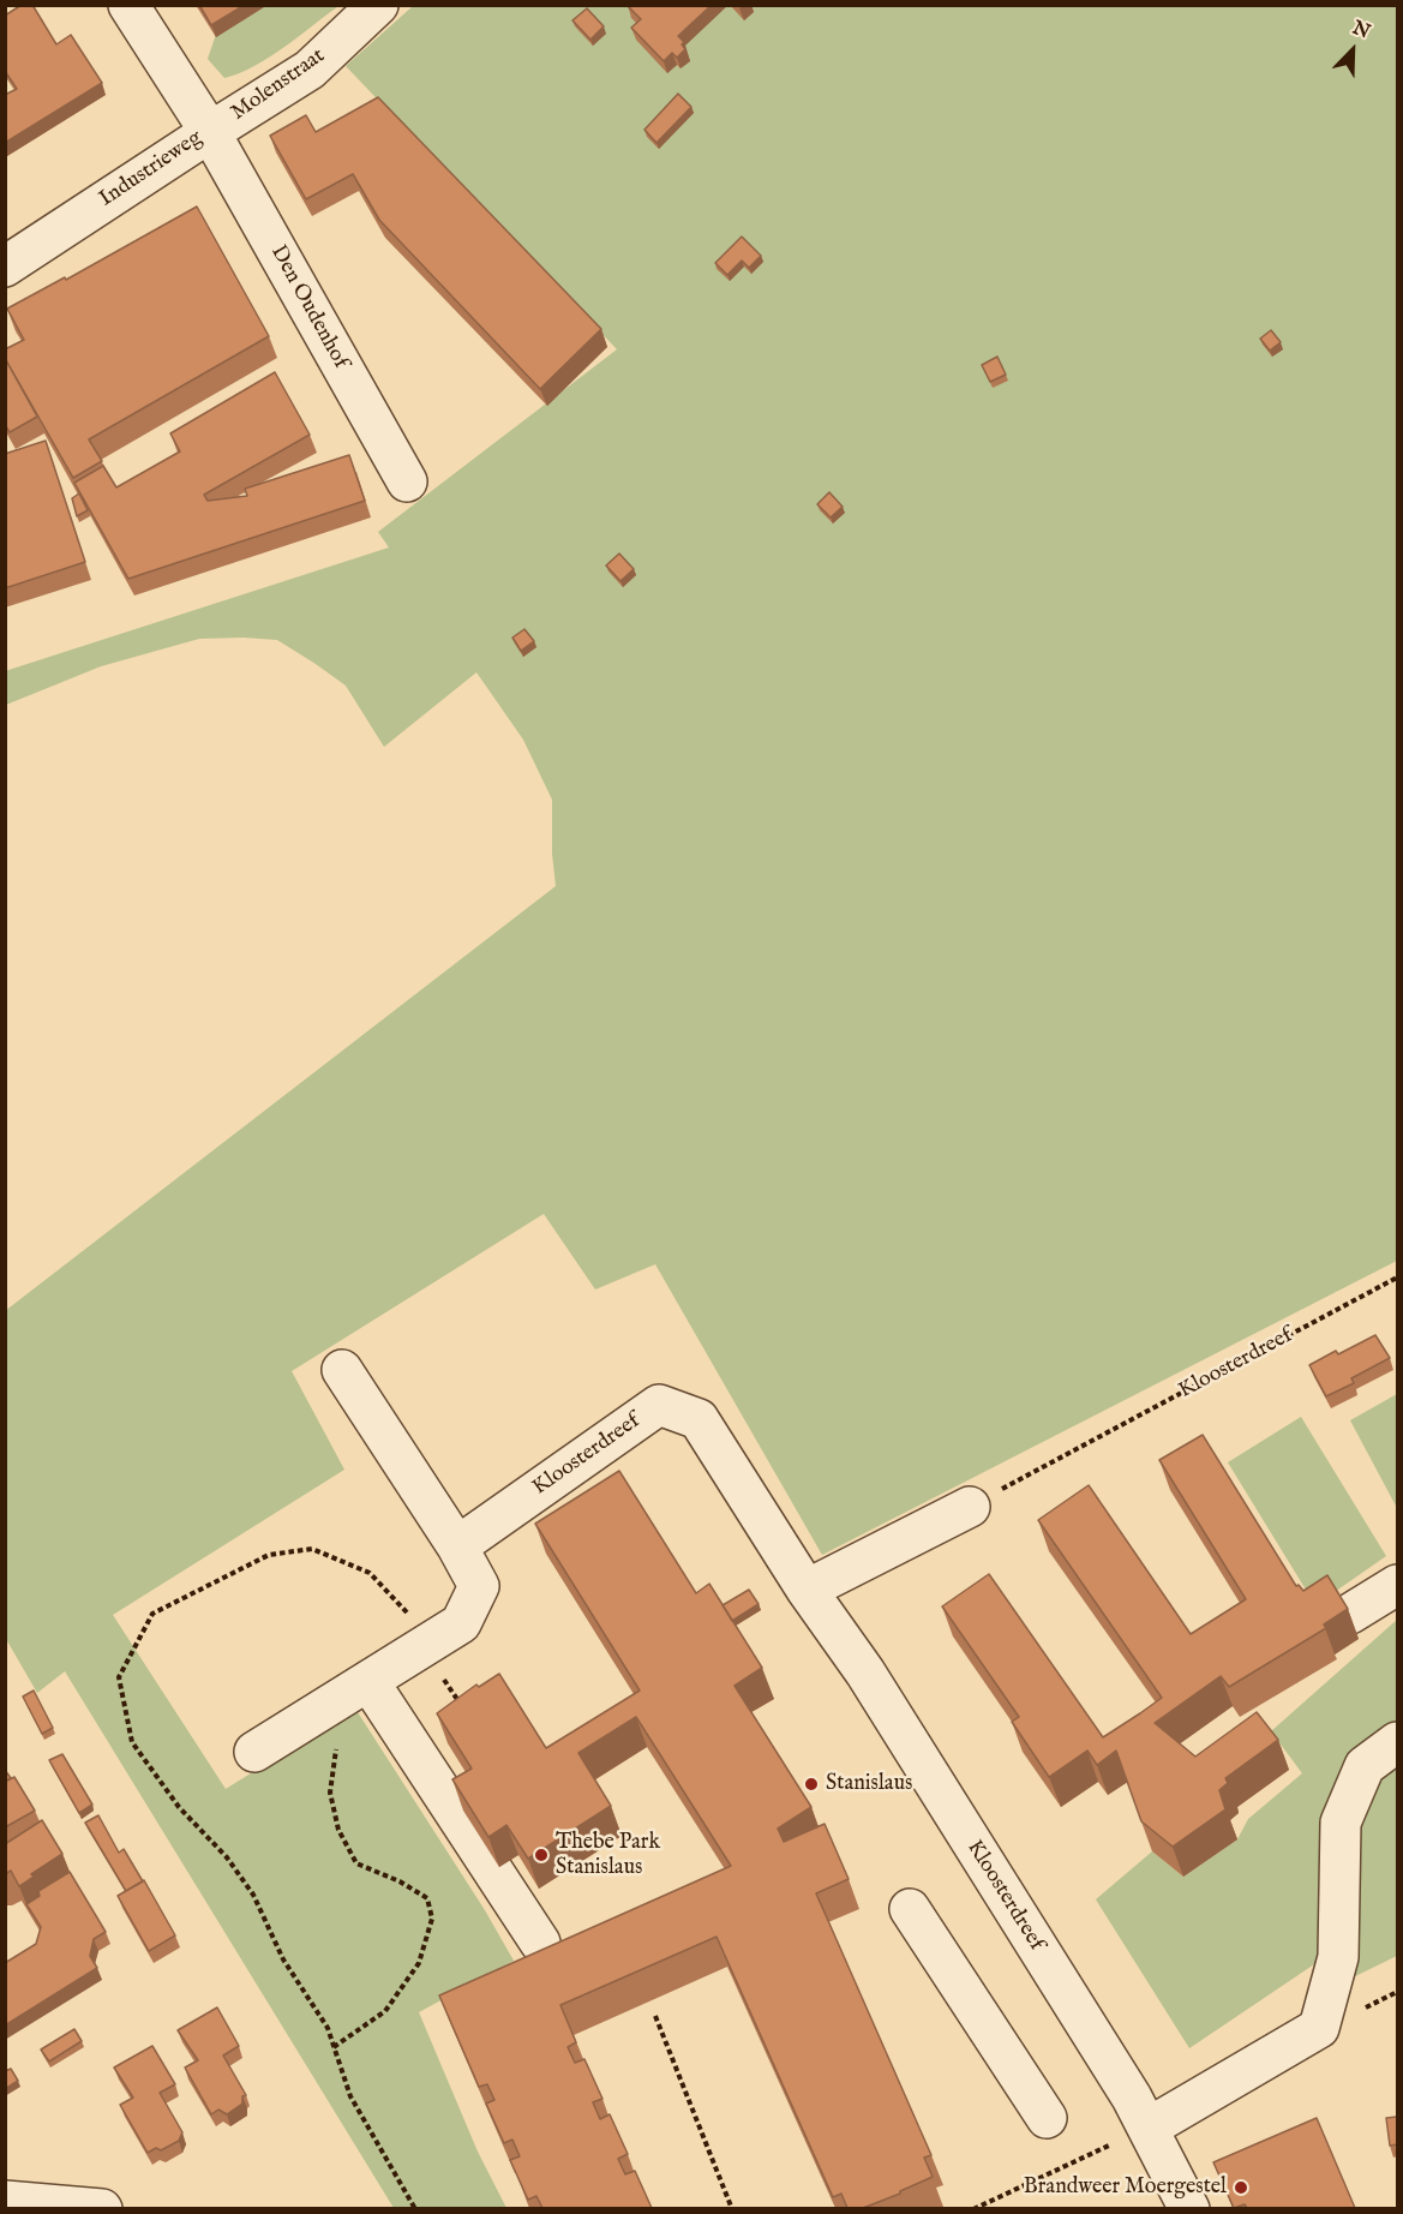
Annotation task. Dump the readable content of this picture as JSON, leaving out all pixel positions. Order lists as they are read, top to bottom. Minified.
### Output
{"streets":{"street":["Molenstraat","Industrieweg","Den Oudenhof","Kloosterdreef"]},"crossings":[["Molenstraat","Industrieweg"],["Molenstraat","Den Oudenhof"],["Industrieweg","Den Oudenhof"]],"places":["Stanislaus","Thebe Park Stanislaus","Brandweer Moergestel"],"north":"top right"}
